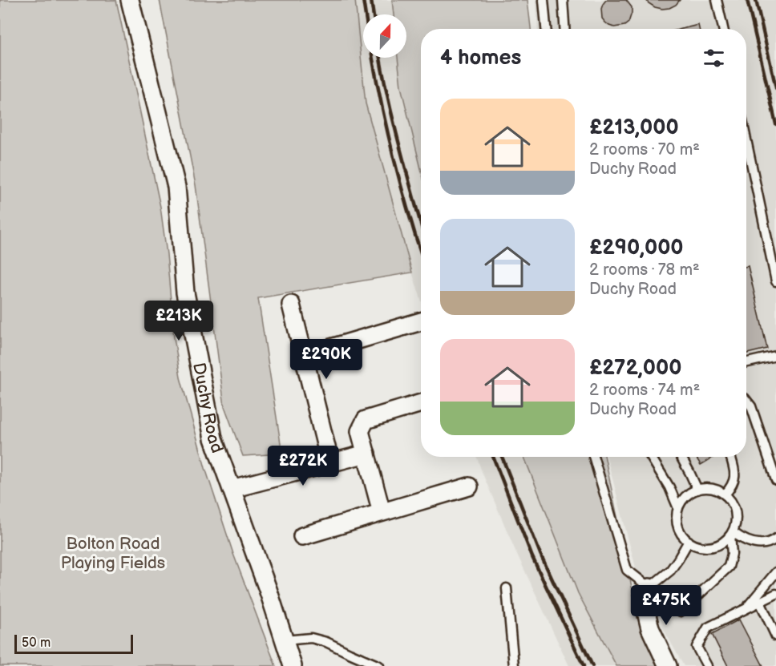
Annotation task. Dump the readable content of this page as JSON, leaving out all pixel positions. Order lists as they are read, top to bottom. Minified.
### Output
{"streets":{"street":["Duchy Road"]},"parks":["Bolton Road Playing Fields"],"scale_bar":"50 m","north":"top","page":{"heading":"4 homes","list":[{"name":"£213,000","note":"2 rooms · 70 m² · Duchy Road"},{"name":"£290,000","note":"2 rooms · 78 m² · Duchy Road"},{"name":"£272,000","note":"2 rooms · 74 m² · Duchy Road"}],"price":["£213K","£290K","£272K","£475K"],"scale":"50 m"}}
